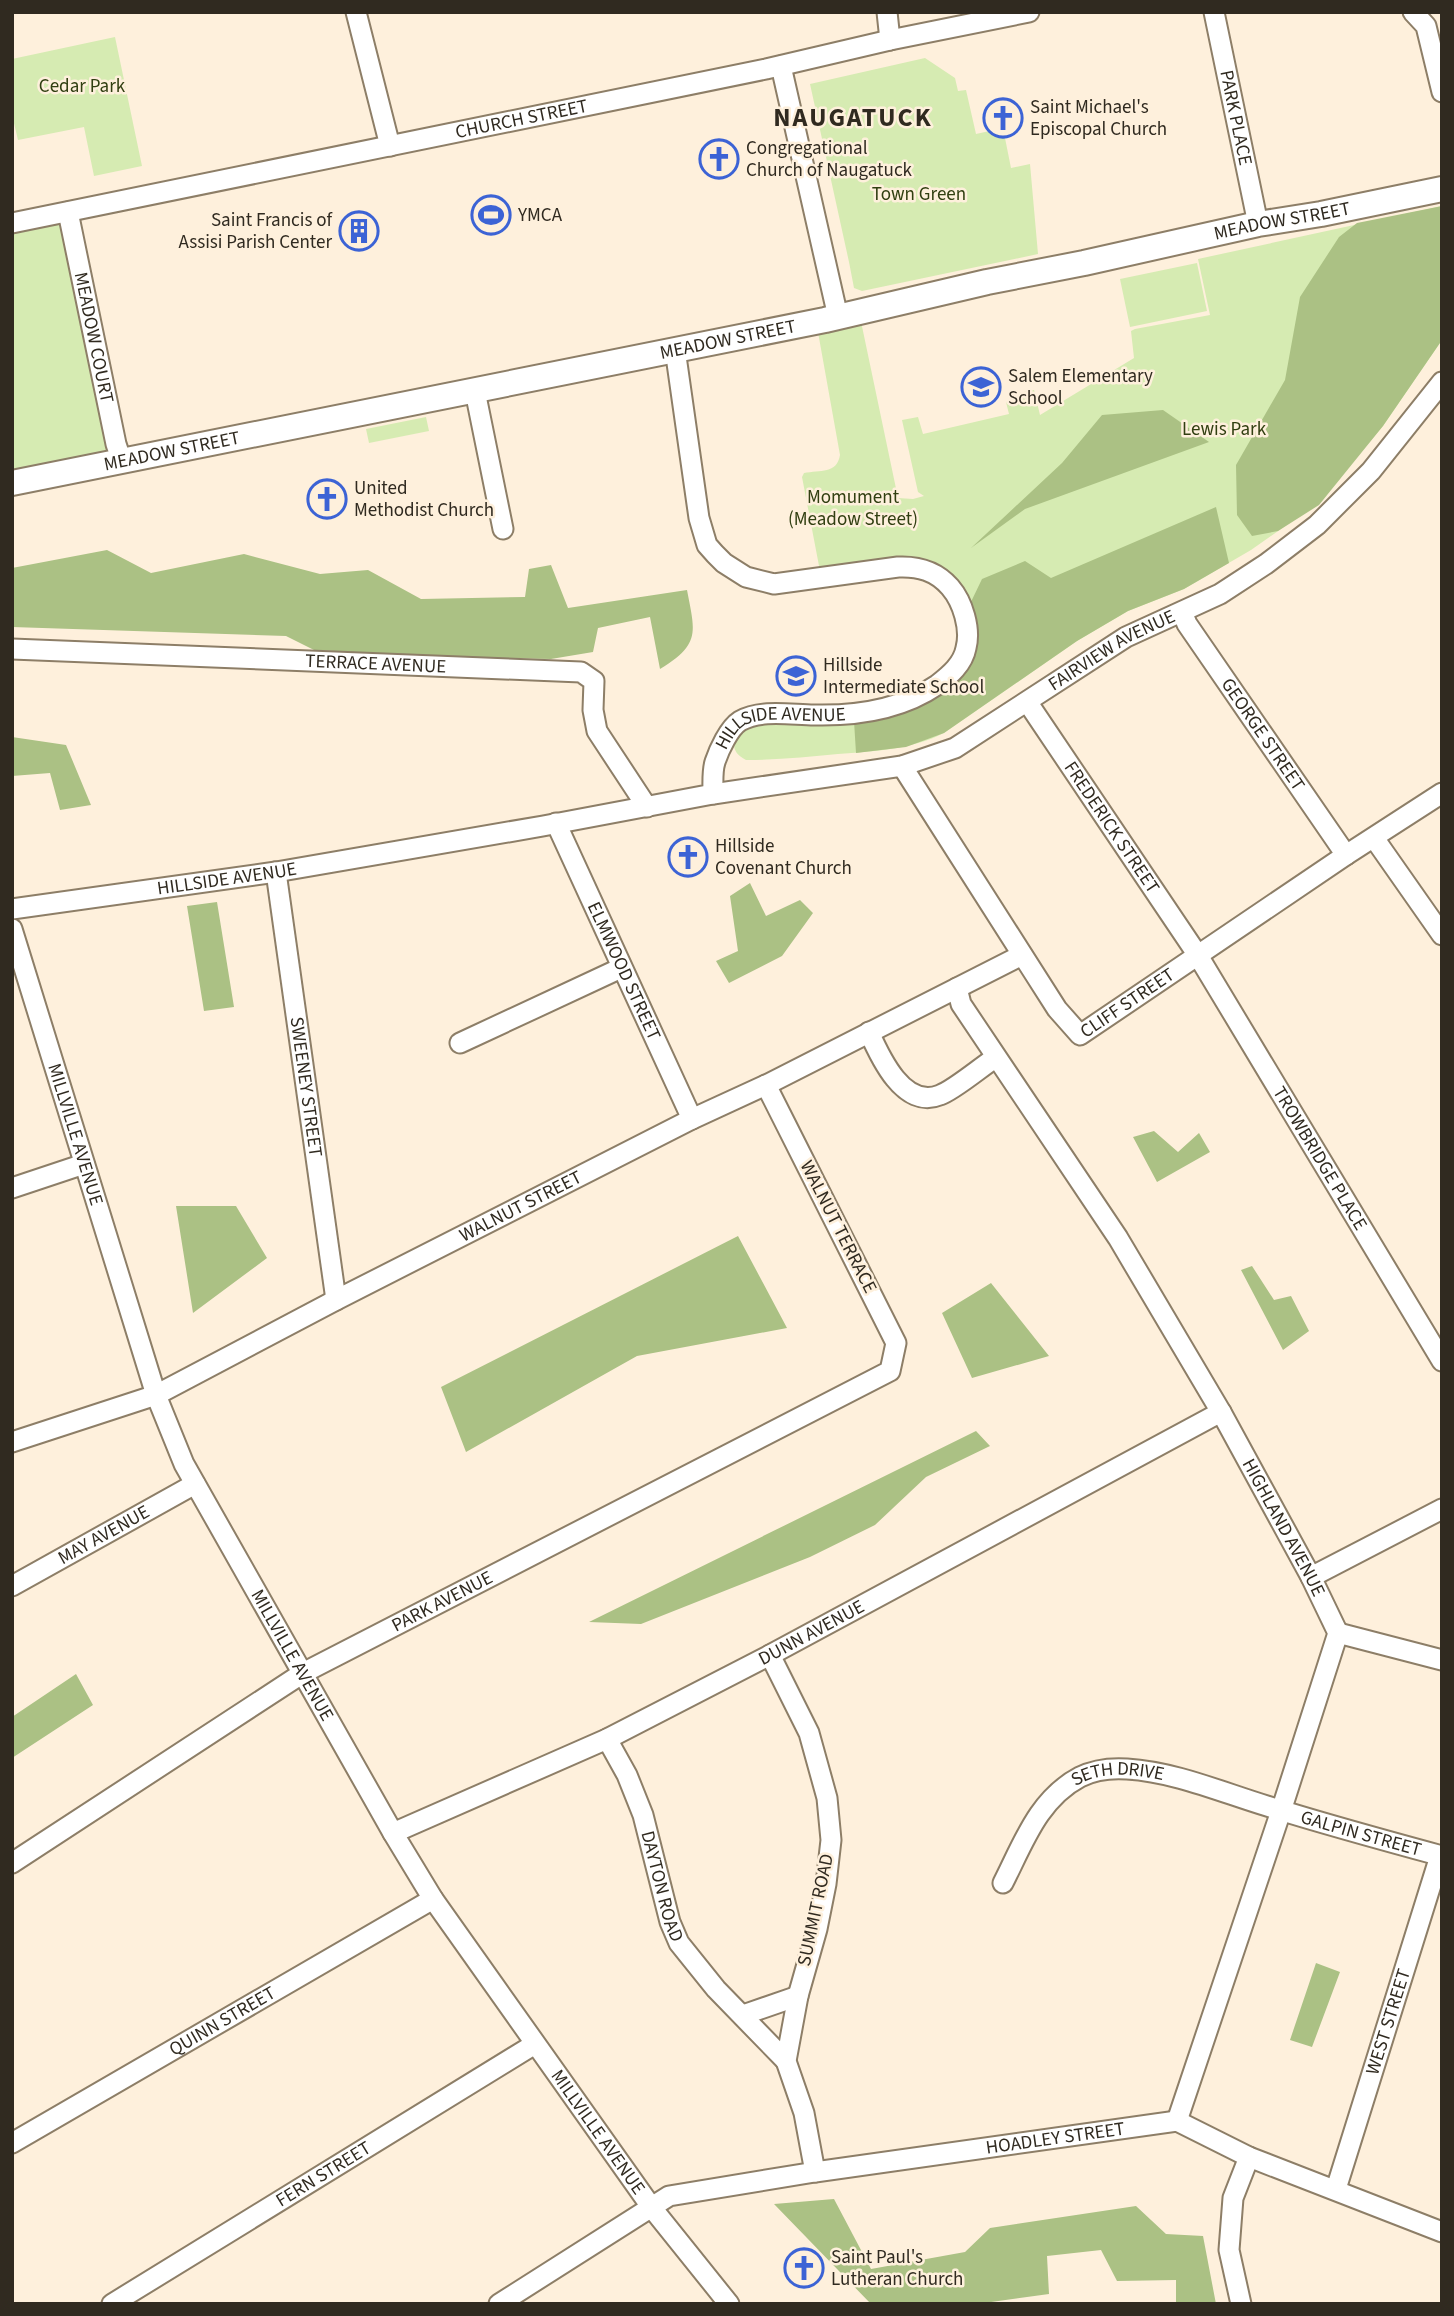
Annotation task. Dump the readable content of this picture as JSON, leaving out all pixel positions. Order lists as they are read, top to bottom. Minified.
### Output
{"streets":{"main road":["MEADOW STREET"],"street":["PARK PLACE","CHURCH STREET","MEADOW COURT","FAIRVIEW AVENUE","TERRACE AVENUE","GEORGE STREET","HILLSIDE AVENUE","FREDERICK STREET","ELMWOOD STREET","CLIFF STREET","SWEENEY STREET","MILLVILLE AVENUE","TROWBRIDGE PLACE","WALNUT STREET","WALNUT TERRACE","HIGHLAND AVENUE","MAY AVENUE","PARK AVENUE","DUNN AVENUE","SETH DRIVE","GALPIN STREET","DAYTON ROAD","SUMMIT ROAD","QUINN STREET","WEST STREET","HOADLEY STREET","FERN STREET"]},"crossings":[["PARK PLACE","MEADOW STREET"],["CHURCH STREET","MEADOW COURT"],["MEADOW STREET","MEADOW COURT"],["MEADOW STREET","HILLSIDE AVENUE"],["FAIRVIEW AVENUE","GEORGE STREET"],["FAIRVIEW AVENUE","HILLSIDE AVENUE"],["FAIRVIEW AVENUE","FREDERICK STREET"],["FAIRVIEW AVENUE","CLIFF STREET"],["TERRACE AVENUE","HILLSIDE AVENUE"],["GEORGE STREET","CLIFF STREET"],["HILLSIDE AVENUE","ELMWOOD STREET"],["HILLSIDE AVENUE","SWEENEY STREET"],["FREDERICK STREET","CLIFF STREET"],["FREDERICK STREET","TROWBRIDGE PLACE"],["ELMWOOD STREET","WALNUT STREET"],["CLIFF STREET","TROWBRIDGE PLACE"],["CLIFF STREET","WALNUT STREET"],["SWEENEY STREET","WALNUT STREET"],["MILLVILLE AVENUE","WALNUT STREET"],["MILLVILLE AVENUE","MAY AVENUE"],["MILLVILLE AVENUE","PARK AVENUE"],["MILLVILLE AVENUE","DUNN AVENUE"],["MILLVILLE AVENUE","QUINN STREET"],["MILLVILLE AVENUE","HOADLEY STREET"],["MILLVILLE AVENUE","FERN STREET"],["WALNUT STREET","WALNUT TERRACE"],["WALNUT STREET","HIGHLAND AVENUE"],["WALNUT TERRACE","PARK AVENUE"],["HIGHLAND AVENUE","DUNN AVENUE"],["DUNN AVENUE","DAYTON ROAD"],["DUNN AVENUE","SUMMIT ROAD"],["SETH DRIVE","GALPIN STREET"],["GALPIN STREET","WEST STREET"],["DAYTON ROAD","SUMMIT ROAD"],["SUMMIT ROAD","HOADLEY STREET"]],"districts":["NAUGATUCK"],"parks":["Cedar Park","Town Green","Lewis Park","Momument (Meadow Street)"],"places":{"church":["Saint Michael's Episcopal Church","Congregational Church of Naugatuck","United Methodist Church","Hillside Covenant Church","Saint Paul's Lutheran Church"],"sports":["YMCA"],"building":["Saint Francis of Assisi Parish Center"],"school or university":["Salem Elementary School","Hillside Intermediate School"]}}
